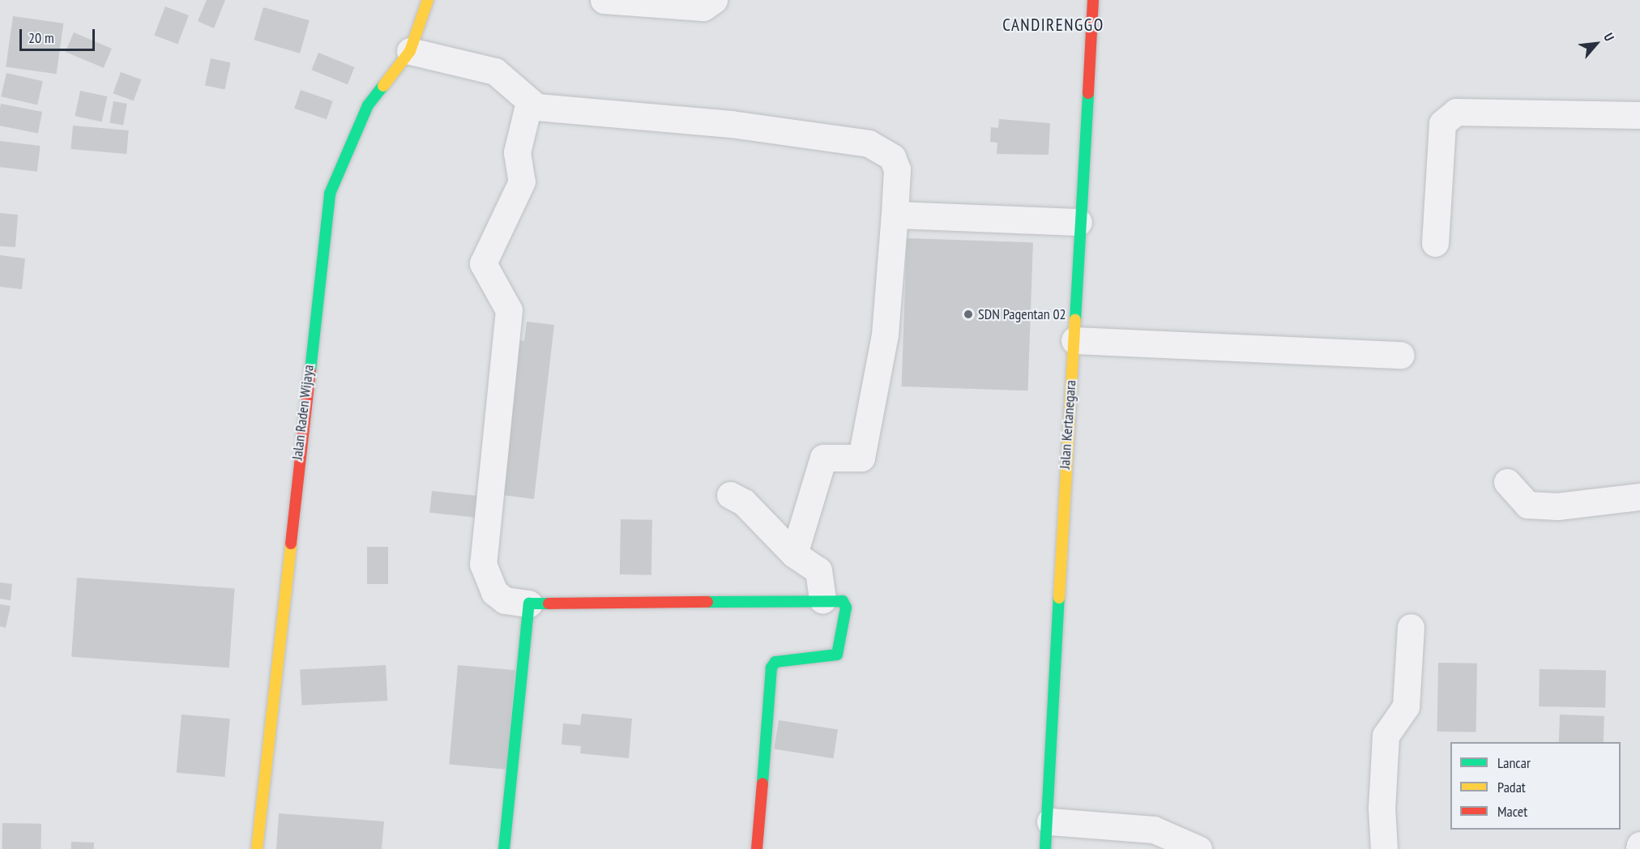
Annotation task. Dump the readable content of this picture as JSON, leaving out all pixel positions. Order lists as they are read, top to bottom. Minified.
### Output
{"streets":{"street":["Jalan Raden Wijaya","Jalan Kertanegara"]},"districts":["CANDIRENGGO"],"places":["SDN Pagentan 02"],"legend":["Lancar","Padat","Macet"],"scale_bar":"20 m","north":"top right"}
